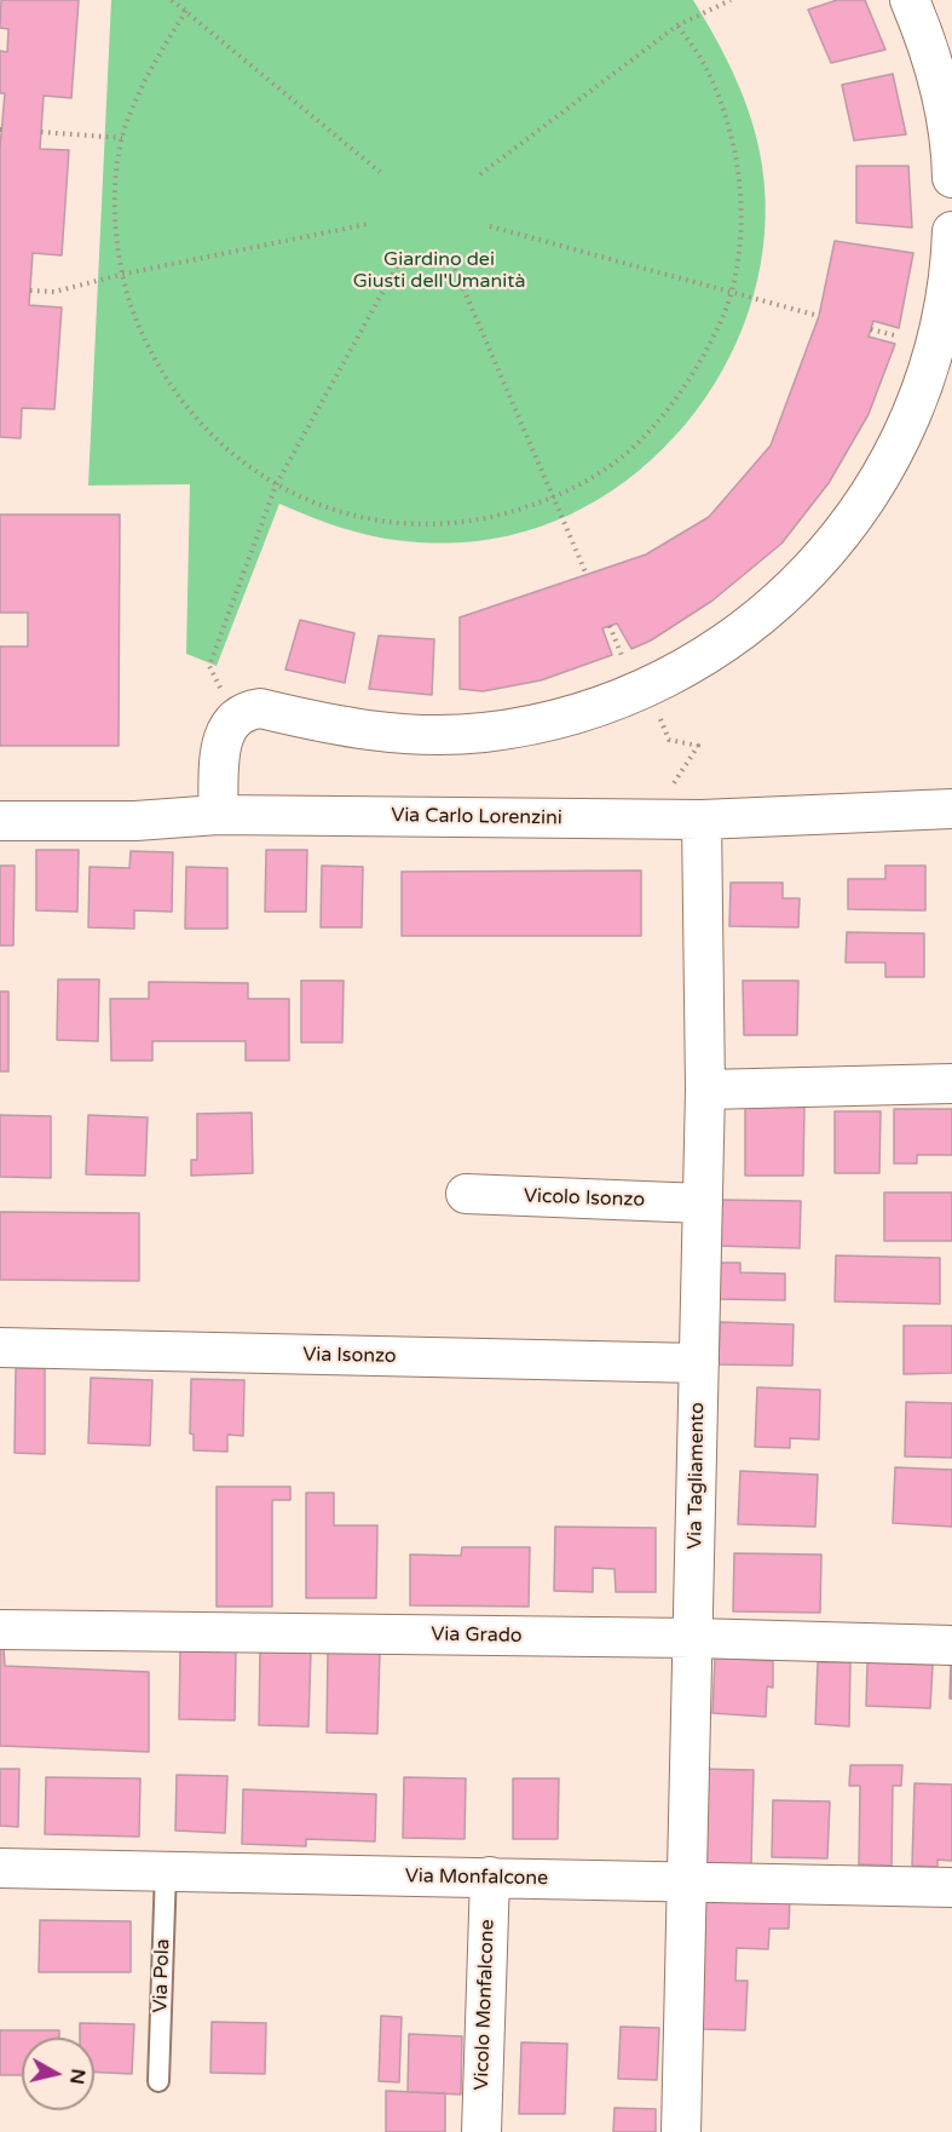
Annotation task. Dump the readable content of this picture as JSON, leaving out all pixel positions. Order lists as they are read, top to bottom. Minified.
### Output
{"streets":{"street":["Via Carlo Lorenzini","Vicolo Isonzo","Via Isonzo","Via Tagliamento","Via Grado","Via Monfalcone","Vicolo Monfalcone"],"lane":["Via Pola"]},"crossings":[["Via Carlo Lorenzini","Via Tagliamento"],["Vicolo Isonzo","Via Tagliamento"],["Via Isonzo","Via Tagliamento"],["Via Tagliamento","Via Grado"],["Via Tagliamento","Via Monfalcone"],["Via Monfalcone","Via Pola"],["Via Monfalcone","Vicolo Monfalcone"]],"parks":["Giardino dei Giusti dell'Umanità"],"north":"right"}
